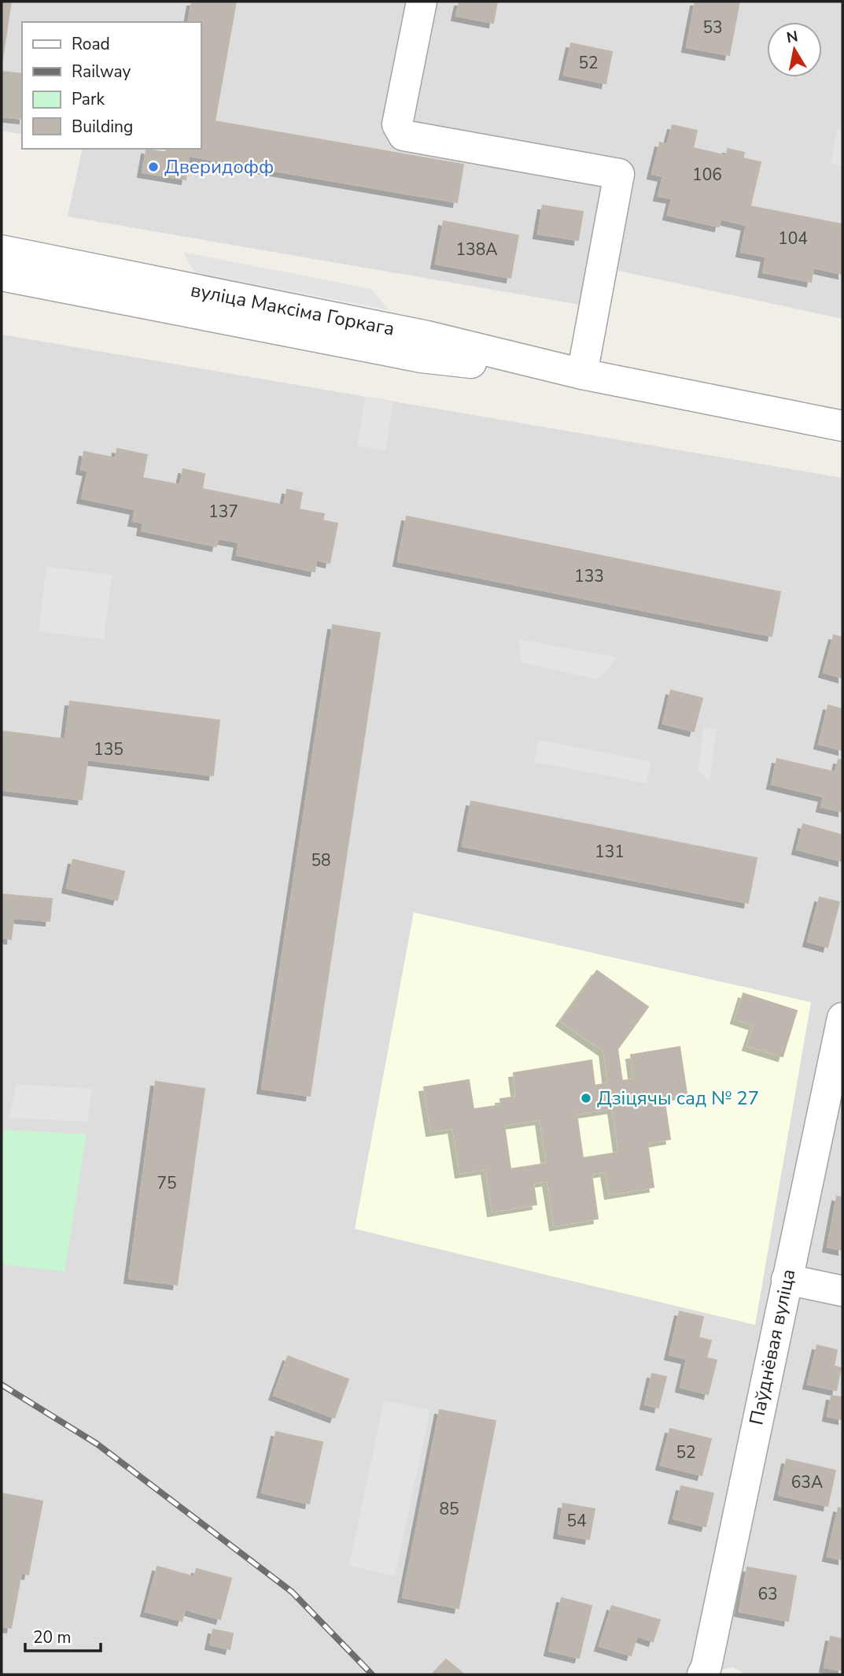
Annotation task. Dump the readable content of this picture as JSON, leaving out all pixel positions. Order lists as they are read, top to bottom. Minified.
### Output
{"streets":{"street":["вуліца Максіма Горкага","Паўднёвая вуліца"]},"places":["Дверидофф","Дзіцячы сад № 27"],"house_numbers":["53","52","106","104","138А","137","133","135","131","58","75","52","63А","85","54","63"],"legend":["Road","Railway","Park","Building"],"scale_bar":"20 m","north":"top"}
